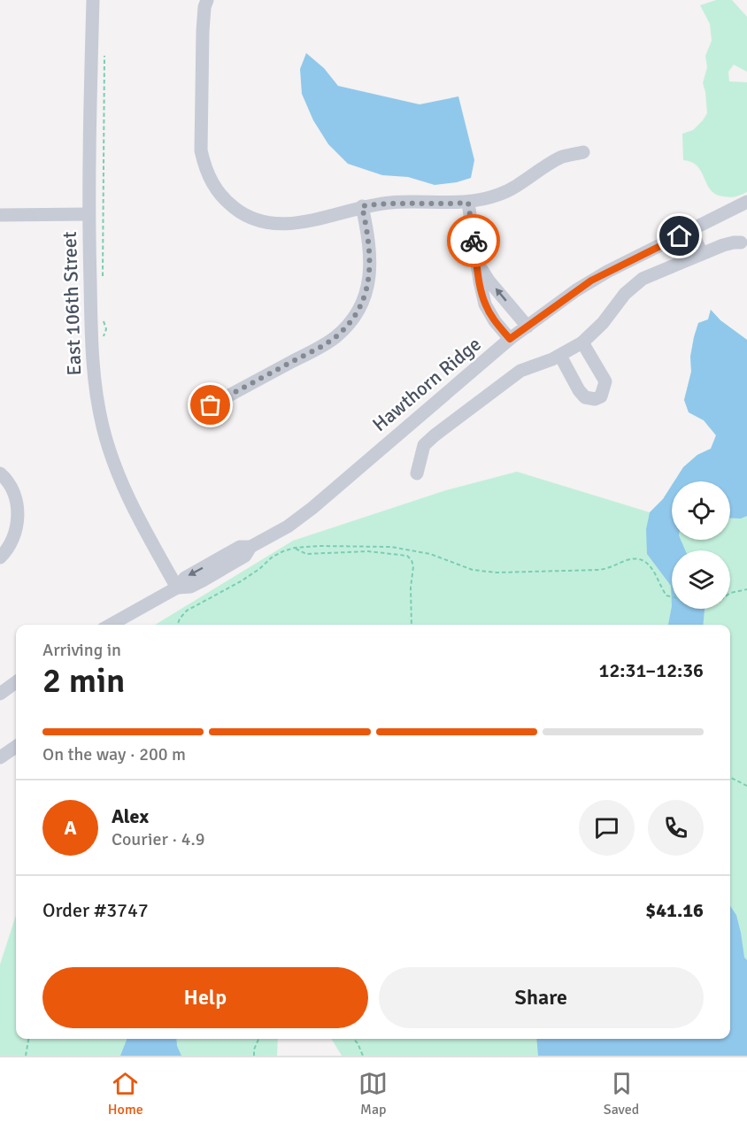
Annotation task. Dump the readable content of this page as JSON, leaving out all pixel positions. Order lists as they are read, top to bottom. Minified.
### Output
{"streets":{"street":["East 106th Street","Hawthorn Ridge"]},"crossings":[["East 106th Street","Hawthorn Ridge"]],"page":{"heading":["2 min","Arriving in","12:31–12:36"],"panel":["Alex","Courier · 4.9","Order #3747","$41.16"],"bar":"On the way · 200 m","round":"A","buttons":["Help","Share"],"tabs":["Home","Map","Saved"]}}
